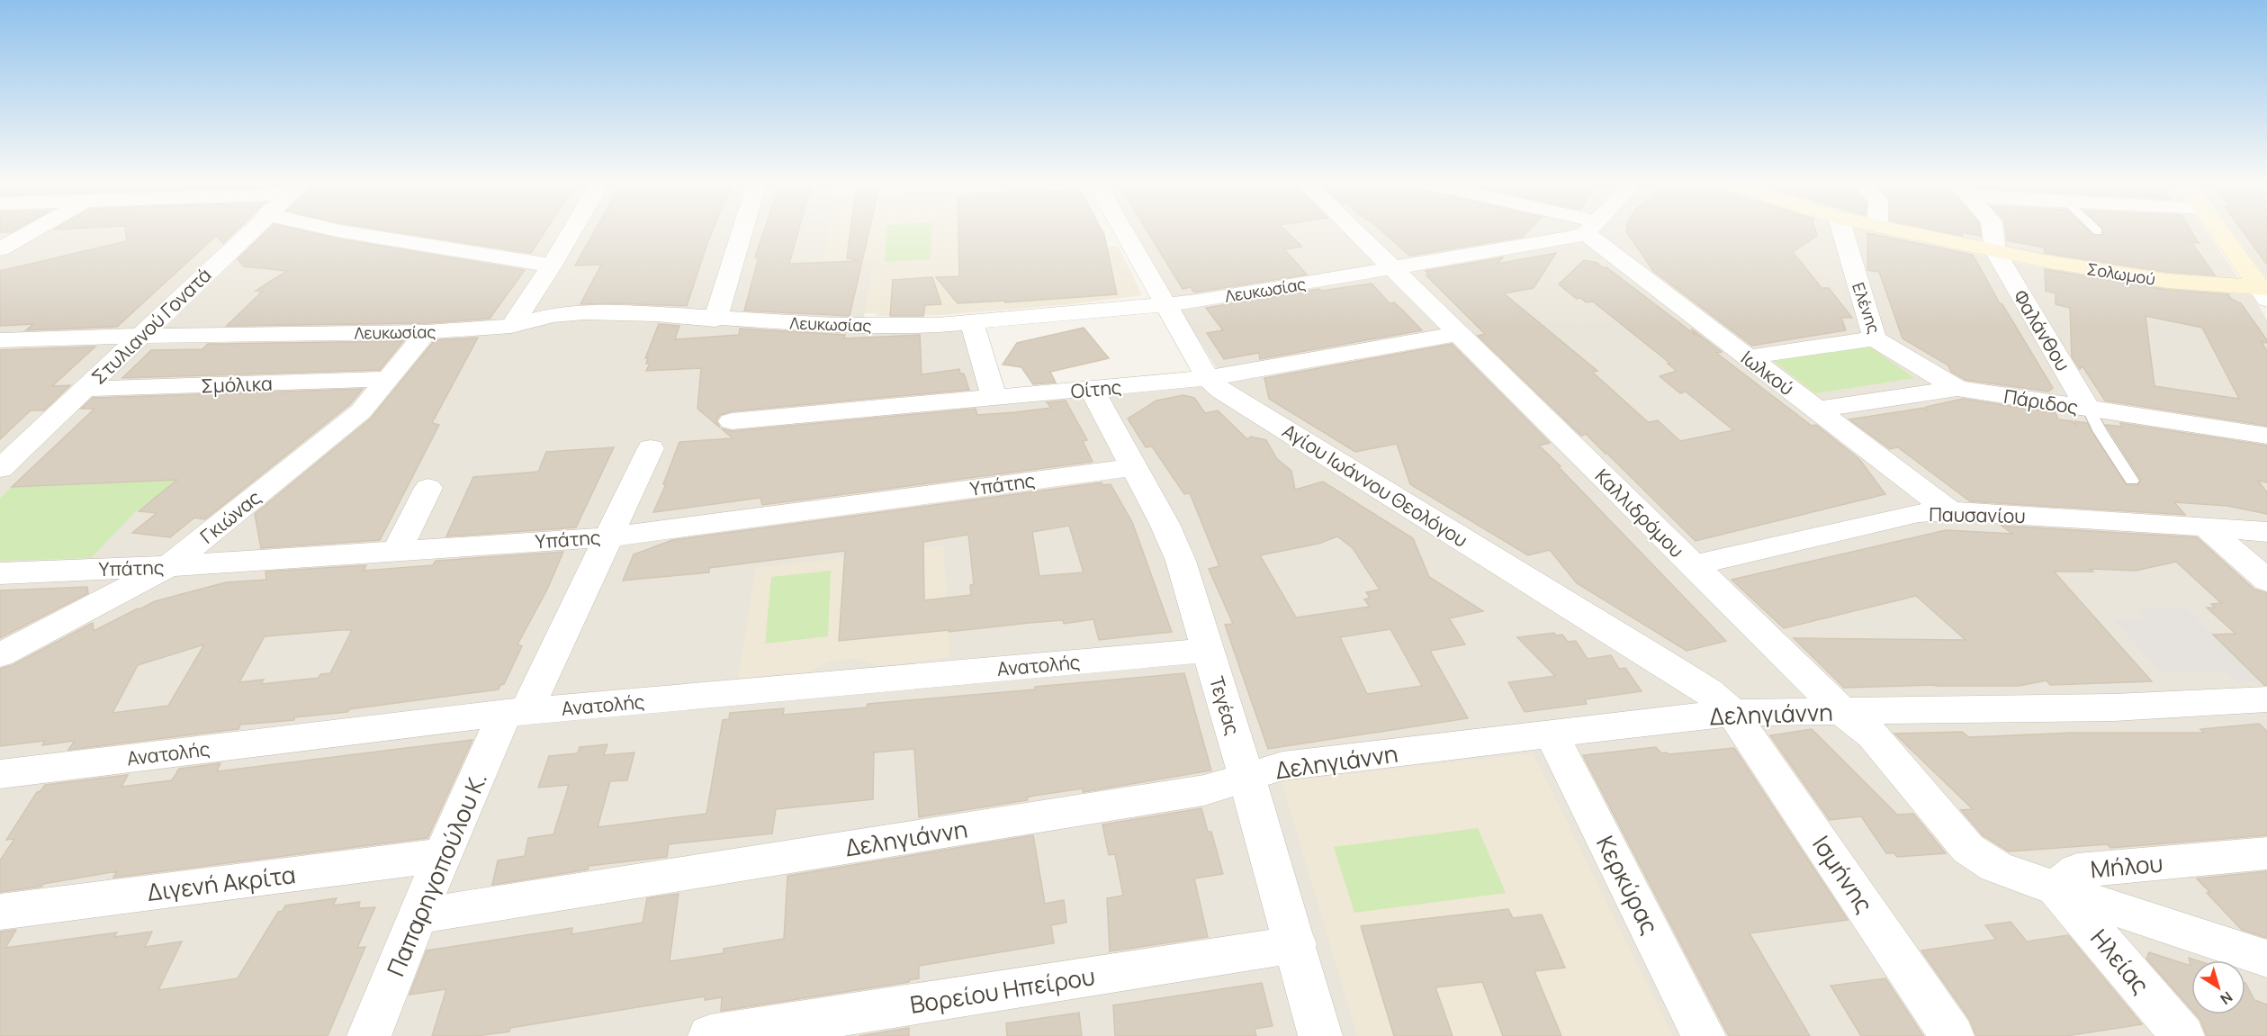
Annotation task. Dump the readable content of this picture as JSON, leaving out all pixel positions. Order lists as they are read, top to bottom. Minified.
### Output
{"streets":{"street":["Σολωμού","Λευκωσίας","Ελένης","Στυλιανού Γονατά","Φαλάνθου","Ιωλκού","Σμόλικα","Οίτης","Πάριδος","Υπάτης","Αγίου Ιωάννου Θεολόγου","Καλλιδρόμου","Παυσανίου","Γκιώνας","Ανατολής","Τεγέας","Δεληγιάννη","Μήλου","Παπαρηγοπούλου Κ.","Ισμήνης","Διγενή Ακρίτα","Κερκύρας","Ηλείας","Βορείου Ηπείρου"]},"crossings":[["Σολωμού","Φαλάνθου"],["Λευκωσίας","Στυλιανού Γονατά"],["Λευκωσίας","Αγίου Ιωάννου Θεολόγου"],["Λευκωσίας","Καλλιδρόμου"],["Λευκωσίας","Γκιώνας"],["Ελένης","Πάριδος"],["Στυλιανού Γονατά","Σμόλικα"],["Φαλάνθου","Πάριδος"],["Ιωλκού","Πάριδος"],["Ιωλκού","Παυσανίου"],["Σμόλικα","Γκιώνας"],["Οίτης","Αγίου Ιωάννου Θεολόγου"],["Οίτης","Καλλιδρόμου"],["Οίτης","Τεγέας"],["Υπάτης","Γκιώνας"],["Υπάτης","Τεγέας"],["Υπάτης","Παπαρηγοπούλου Κ."],["Αγίου Ιωάννου Θεολόγου","Δεληγιάννη"],["Αγίου Ιωάννου Θεολόγου","Ισμήνης"],["Καλλιδρόμου","Παυσανίου"],["Καλλιδρόμου","Δεληγιάννη"],["Καλλιδρόμου","Μήλου"],["Καλλιδρόμου","Ηλείας"],["Ανατολής","Τεγέας"],["Ανατολής","Παπαρηγοπούλου Κ."],["Τεγέας","Δεληγιάννη"],["Τεγέας","Βορείου Ηπείρου"],["Δεληγιάννη","Παπαρηγοπούλου Κ."],["Δεληγιάννη","Ισμήνης"],["Δεληγιάννη","Κερκύρας"],["Μήλου","Ηλείας"],["Παπαρηγοπούλου Κ.","Διγενή Ακρίτα"]],"north":"bottom right"}
